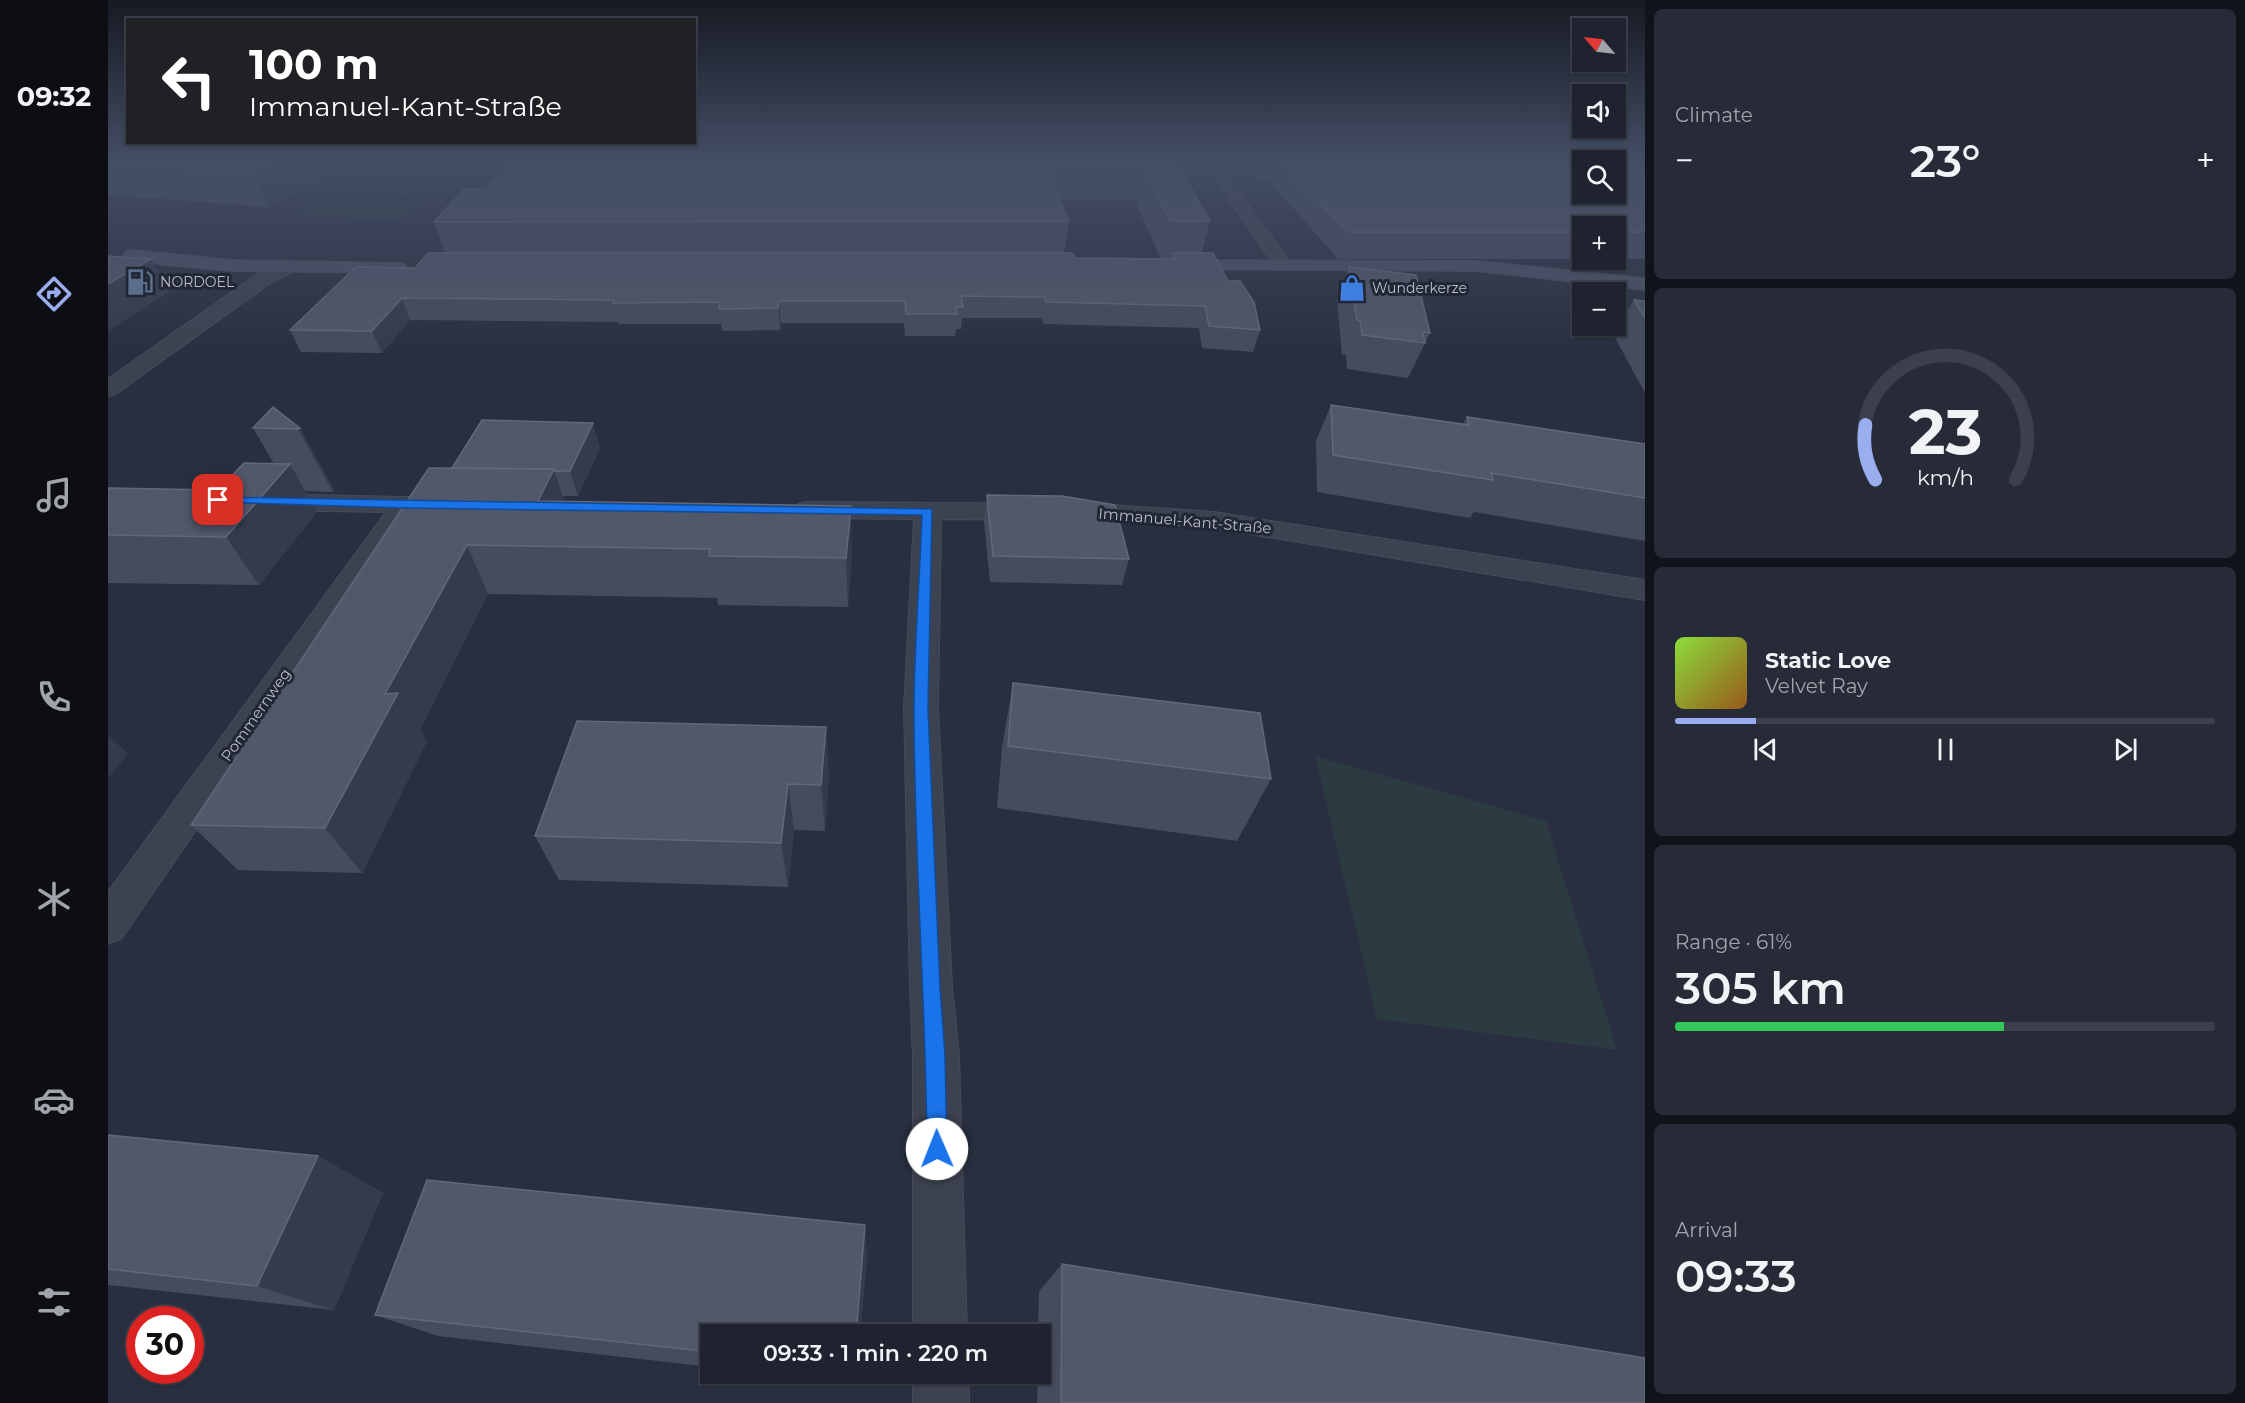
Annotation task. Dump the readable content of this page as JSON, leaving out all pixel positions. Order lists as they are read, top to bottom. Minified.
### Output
{"streets":{"street":["Immanuel-Kant-Straße","Pommernweg"]},"places":{"fuel station":["NORDOEL"],"shop":["Wunderkerze"]},"north":"top left","page":{"tabs":"09:32","tile":["Climate",["Range · 61%","305 km"],["Arrival","09:33"]],"map_buttons":["+","−"],"turn":["100 m","Immanuel-Kant-Straße"],"heat":["−","23°","+"],"song":["Static Love","Velvet Ray"],"limit":"30","trip":"09:33 · 1 min · 220 m","gauge":["23","km/h"]}}
